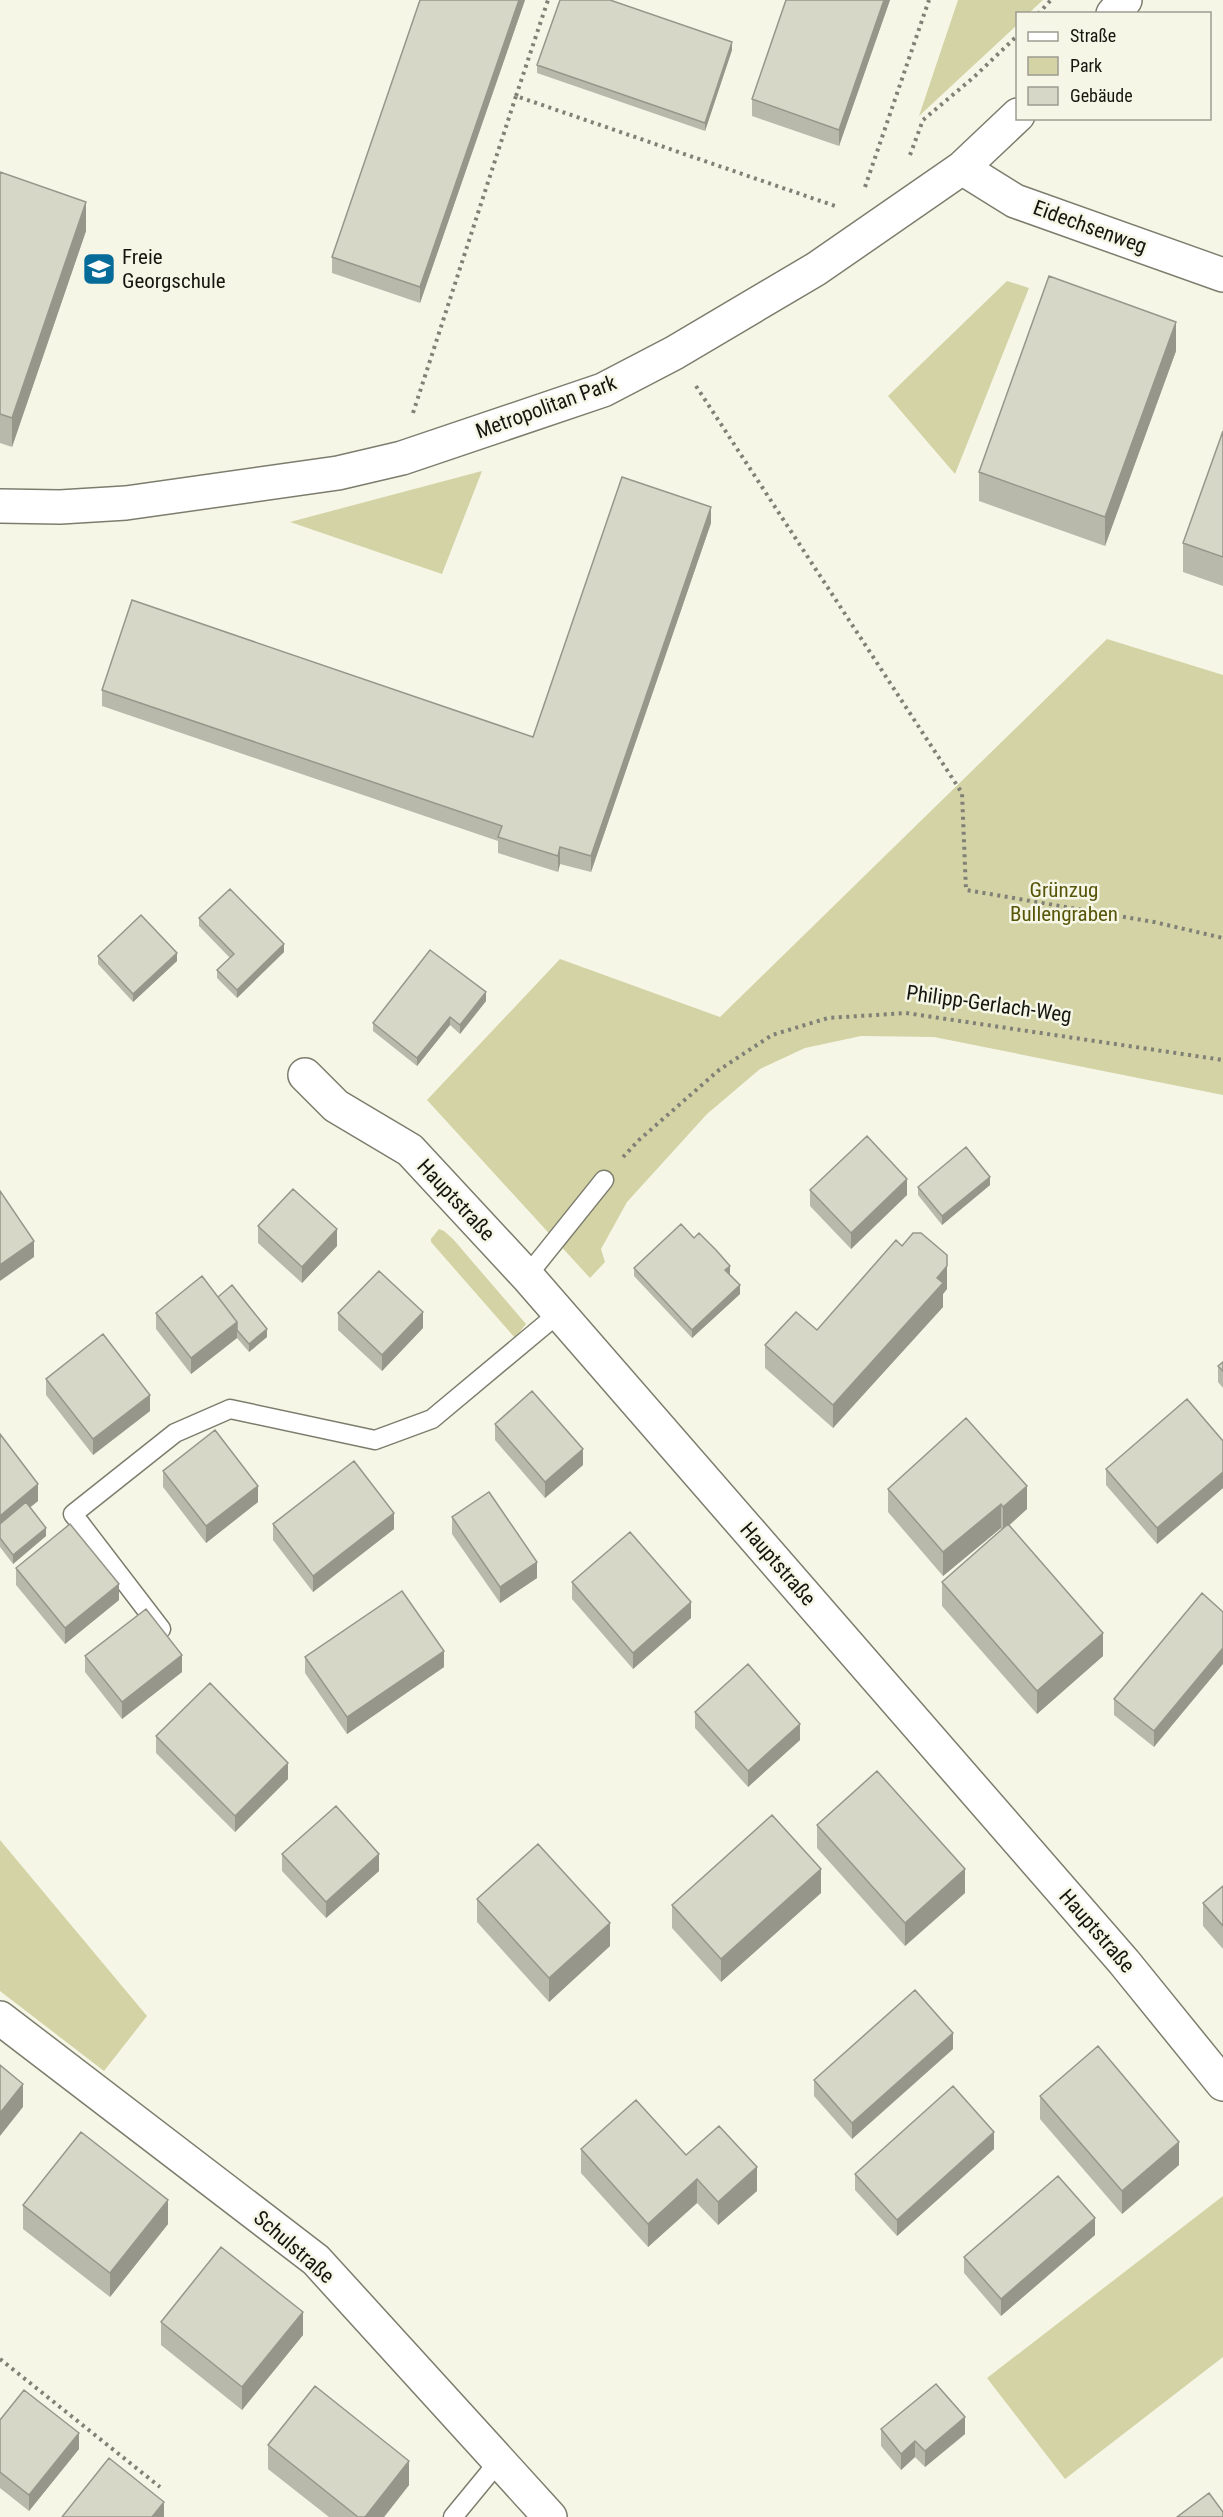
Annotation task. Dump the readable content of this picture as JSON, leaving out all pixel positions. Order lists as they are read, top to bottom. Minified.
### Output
{"streets":{"street":["Eidechsenweg","Metropolitan Park","Hauptstraße","Schulstraße"],"path":["Philipp-Gerlach-Weg"]},"crossings":[["Eidechsenweg","Metropolitan Park"]],"parks":["Grünzug Bullengraben"],"places":{"school or university":["Freie Georgschule"]},"legend":["Straße","Park","Gebäude"]}
